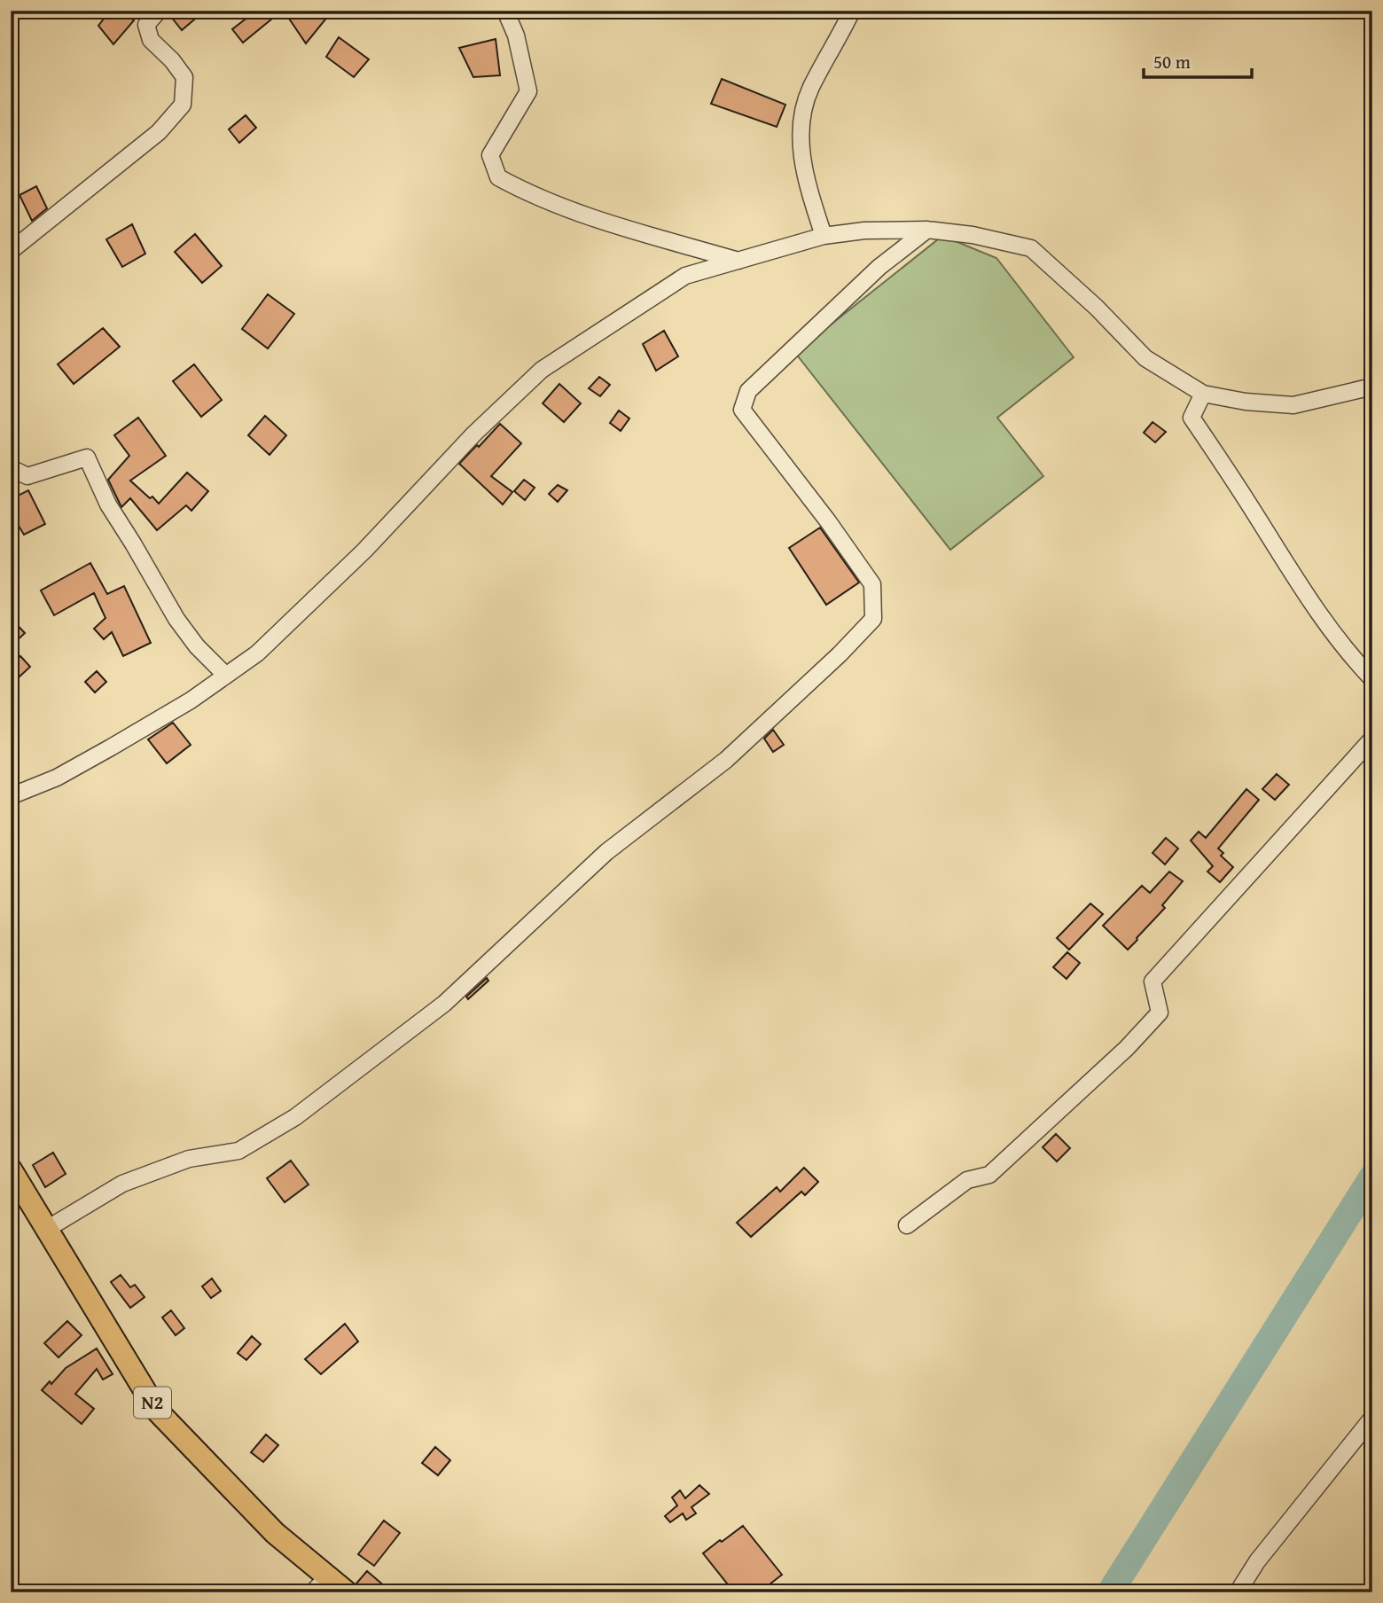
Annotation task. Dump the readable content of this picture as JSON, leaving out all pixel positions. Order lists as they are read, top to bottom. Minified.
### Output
{"streets":{"highway":["N2"]},"scale_bar":"50 m"}
